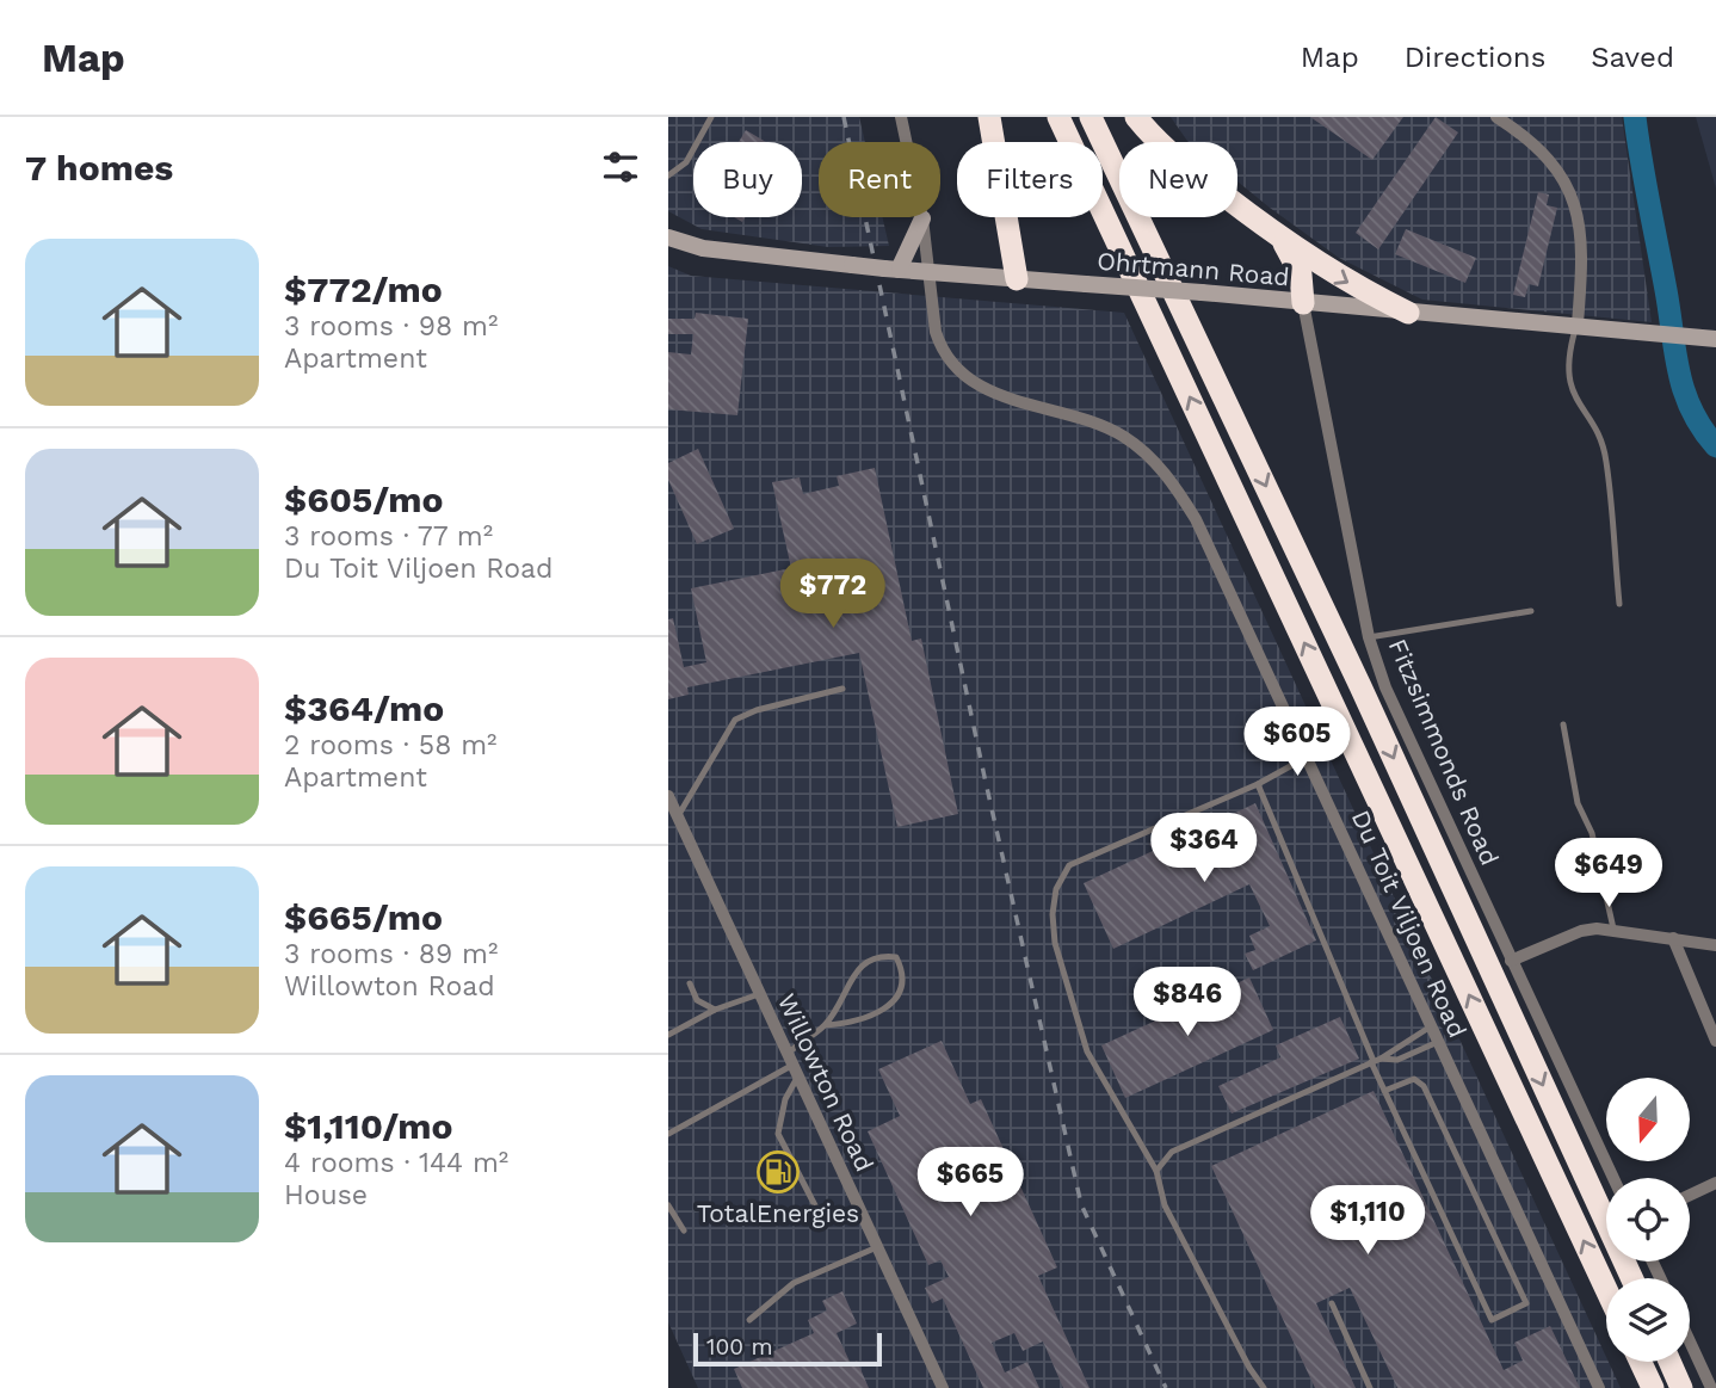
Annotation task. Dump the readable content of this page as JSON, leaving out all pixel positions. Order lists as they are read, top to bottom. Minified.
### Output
{"streets":{"main road":["Ohrtmann Road"],"street":["Fitzsimmonds Road","Du Toit Viljoen Road","Willowton Road"]},"crossings":[["Ohrtmann Road","Fitzsimmonds Road"],["Ohrtmann Road","Du Toit Viljoen Road"]],"places":{"fuel station":["TotalEnergies"]},"scale_bar":"100 m","north":"bottom","page":{"header":"Map","nav":["Map","Directions","Saved"],"heading":"7 homes","chip":["Buy","Rent","Filters","New"],"list":[{"name":"$772/mo","note":"3 rooms · 98 m² · Apartment"},{"name":"$605/mo","note":"3 rooms · 77 m² · Du Toit Viljoen Road"},{"name":"$364/mo","note":"2 rooms · 58 m² · Apartment"},{"name":"$665/mo","note":"3 rooms · 89 m² · Willowton Road"},{"name":"$1,110/mo","note":"4 rooms · 144 m² · House"}],"price":["$772","$605","$364","$649","$846","$665","$1,110"],"scale":"100 m"}}
